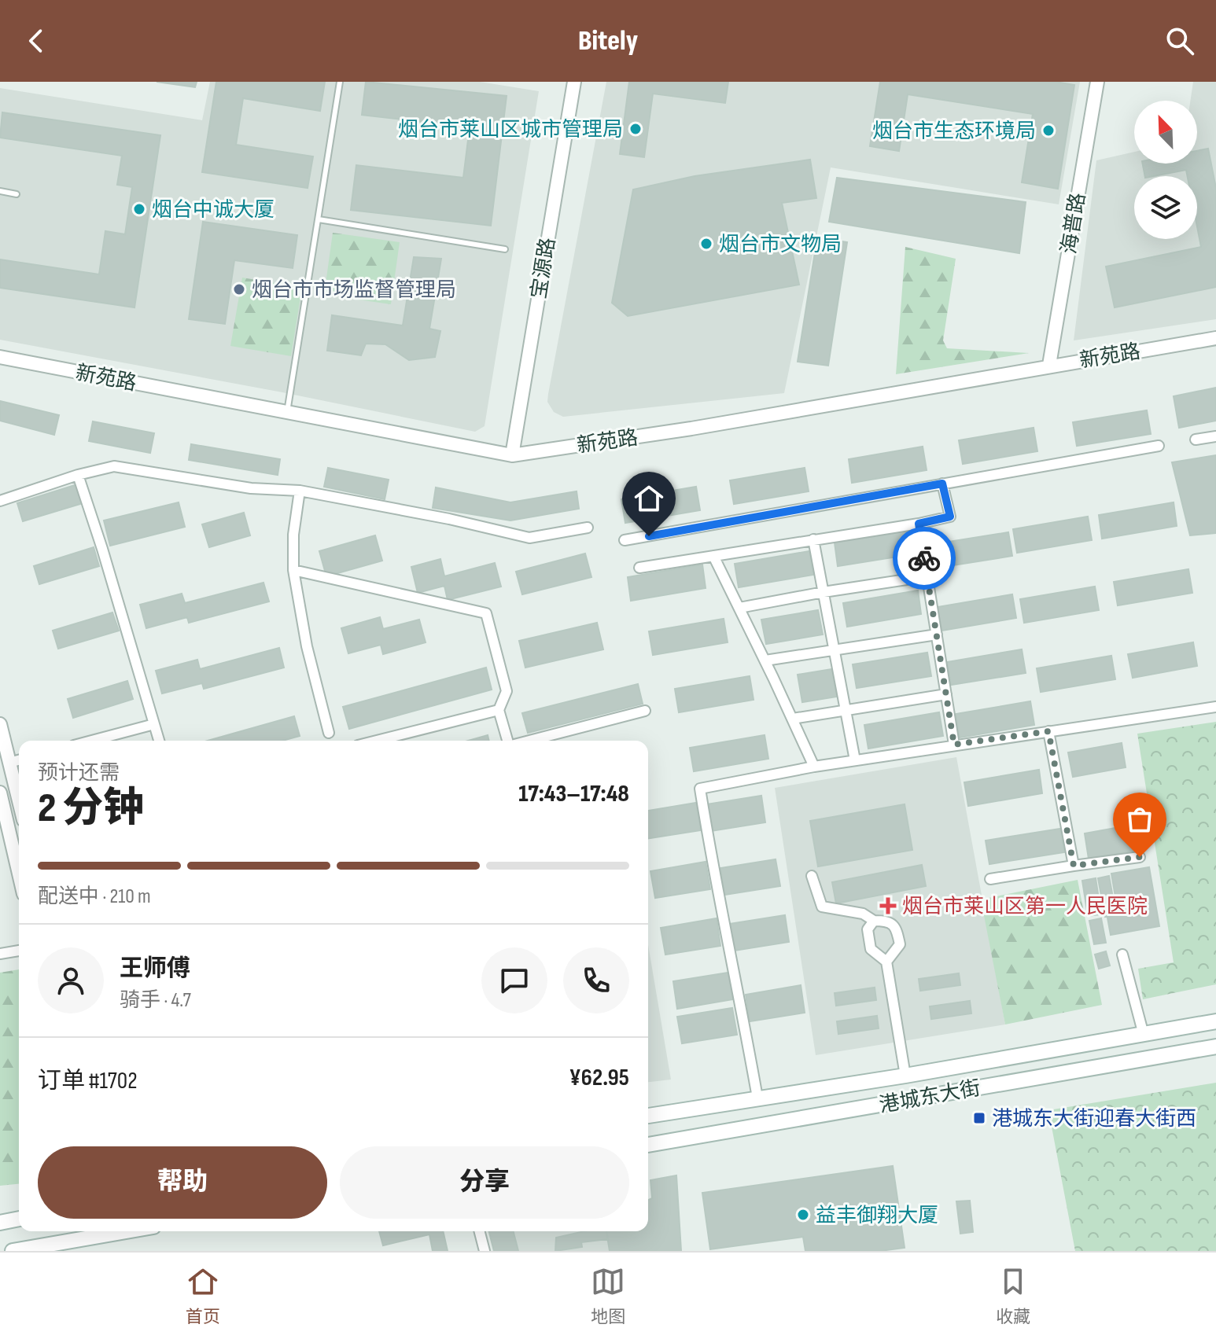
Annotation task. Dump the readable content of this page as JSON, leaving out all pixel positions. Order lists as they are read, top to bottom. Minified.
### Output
{"streets":{"main road":["港城东大街"],"street":["海普路","宝源路","新苑路"]},"crossings":[["海普路","新苑路"],["宝源路","新苑路"]],"places":{"other":["烟台市莱山区城市管理局","烟台市生态环境局","烟台中诚大厦","烟台市文物局","烟台市市场监督管理局","益丰御翔大厦"],"health":["烟台市莱山区第一人民医院"],"transit":["港城东大街迎春大街西"]},"north":"top left","page":{"header":"Bitely","heading":["2 分钟","预计还需","17:43–17:48"],"panel":["王师傅","骑手 · 4.7","订单 #1702","¥62.95"],"bar":"配送中 · 210 m","buttons":["帮助","分享"],"tabs":["首页","地图","收藏"]}}
